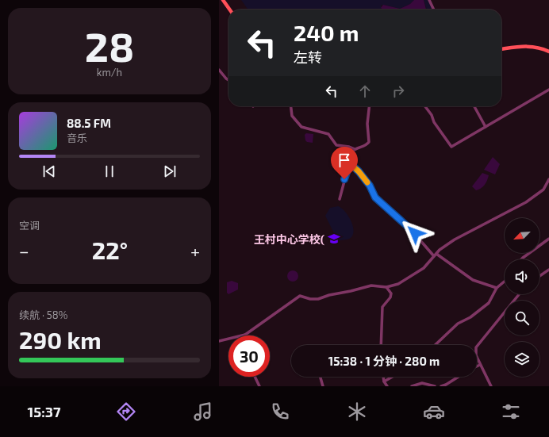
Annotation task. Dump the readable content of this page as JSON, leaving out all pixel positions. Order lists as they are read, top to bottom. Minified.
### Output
{"places":{"school or university":["王村中心学校("]},"north":"bottom left","page":{"tile":[["28","km/h"],"空调",["续航 · 58%","290 km"]],"turn":["240 m","左转"],"song":["88.5 FM","音乐"],"heat":["−","22°","+"],"limit":"30","trip":"15:38 · 1 分钟 · 280 m","tabs":"15:37"}}
